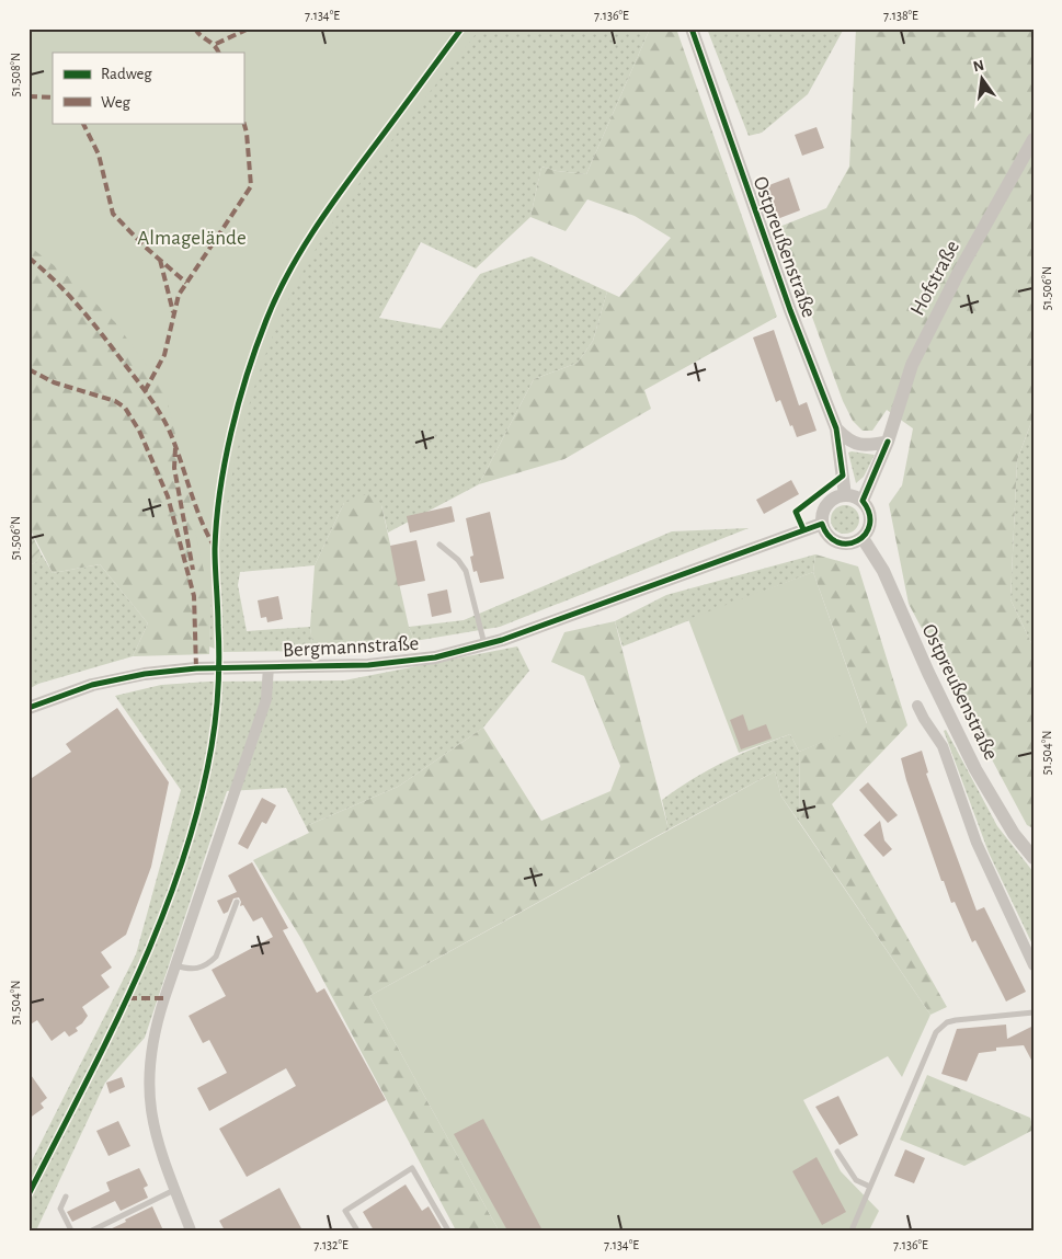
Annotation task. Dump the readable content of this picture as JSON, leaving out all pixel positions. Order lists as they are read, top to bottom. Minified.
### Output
{"streets":{"street":["Ostpreußenstraße","Hofstraße","Bergmannstraße"]},"crossings":[["Ostpreußenstraße","Hofstraße"],["Ostpreußenstraße","Bergmannstraße"],["Hofstraße","Bergmannstraße"]],"parks":["Almagelände"],"legend":["Radweg","Weg"],"north":"top","coordinates":["7.134°E","7.136°E","7.138°E","51.508°N","51.506°N","51.504°N","7.132°E"]}
